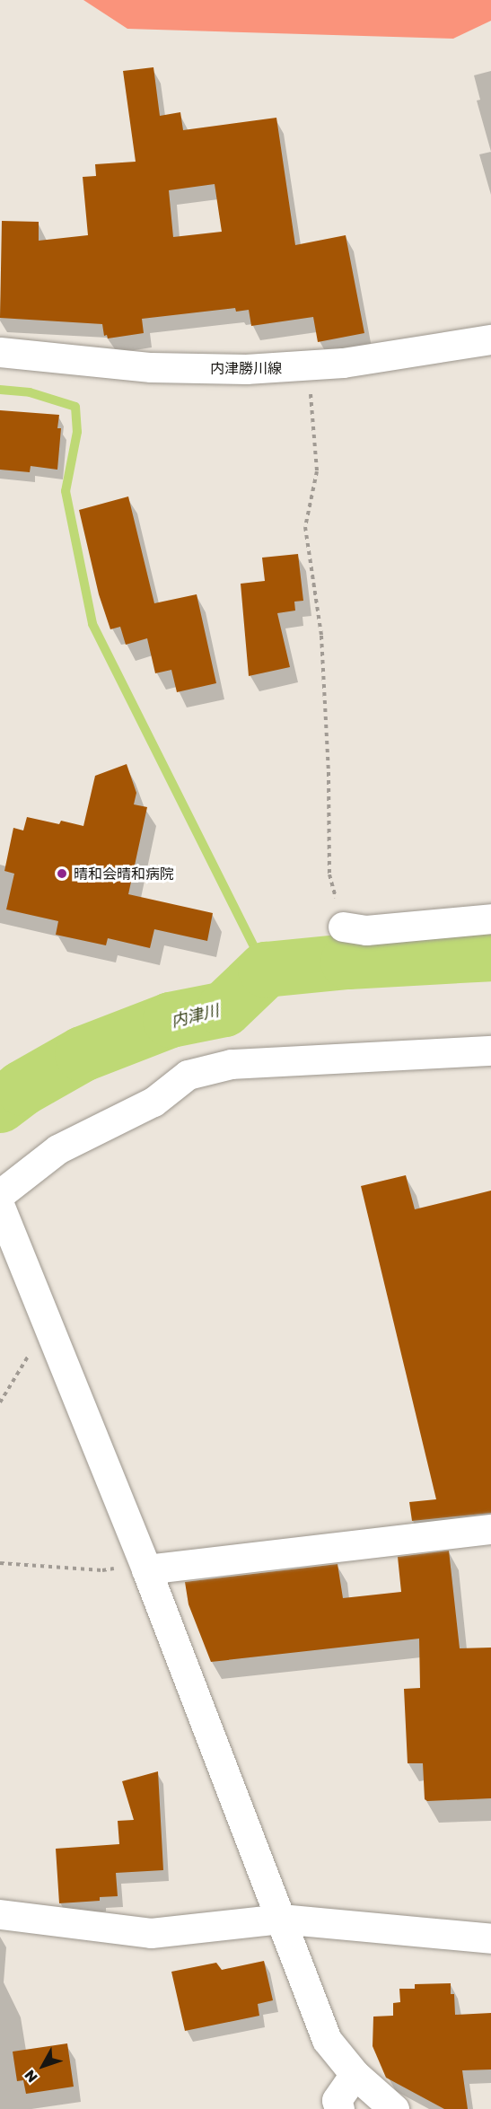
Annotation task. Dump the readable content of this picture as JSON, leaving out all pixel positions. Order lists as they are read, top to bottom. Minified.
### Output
{"streets":{"street":["内津勝川線"]},"water":["内津川"],"places":["晴和会晴和病院"],"north":"bottom left"}
